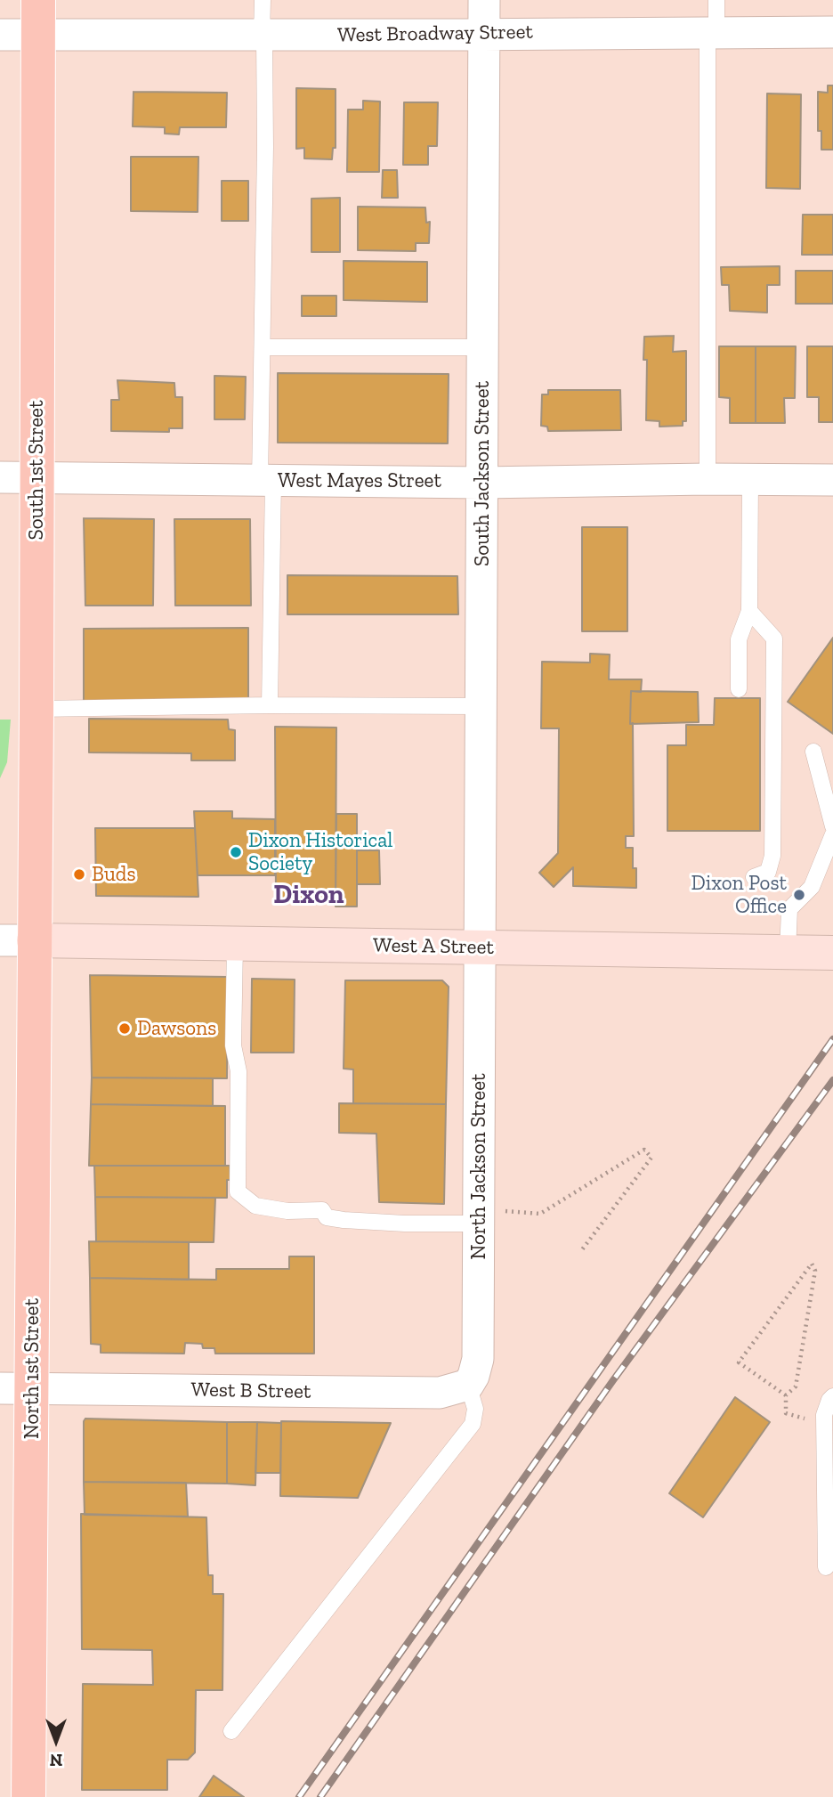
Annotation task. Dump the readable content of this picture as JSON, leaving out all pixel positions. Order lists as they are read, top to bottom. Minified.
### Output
{"streets":{"main road":["South 1st Street","West A Street","North 1st Street"],"street":["West Broadway Street","South Jackson Street","West Mayes Street","North Jackson Street","West B Street"]},"crossings":[["West Broadway Street","South 1st Street"],["West Broadway Street","South Jackson Street"],["South 1st Street","West Mayes Street"],["South 1st Street","West A Street"],["South 1st Street","North 1st Street"],["South Jackson Street","West Mayes Street"],["South Jackson Street","West A Street"],["South Jackson Street","North Jackson Street"],["West A Street","North Jackson Street"],["West A Street","North 1st Street"],["North Jackson Street","West B Street"],["North 1st Street","West B Street"]],"districts":["Dixon"],"places":["Dixon Historical Society","Buds","Dixon Post Office","Dawsons"],"north":"bottom"}
